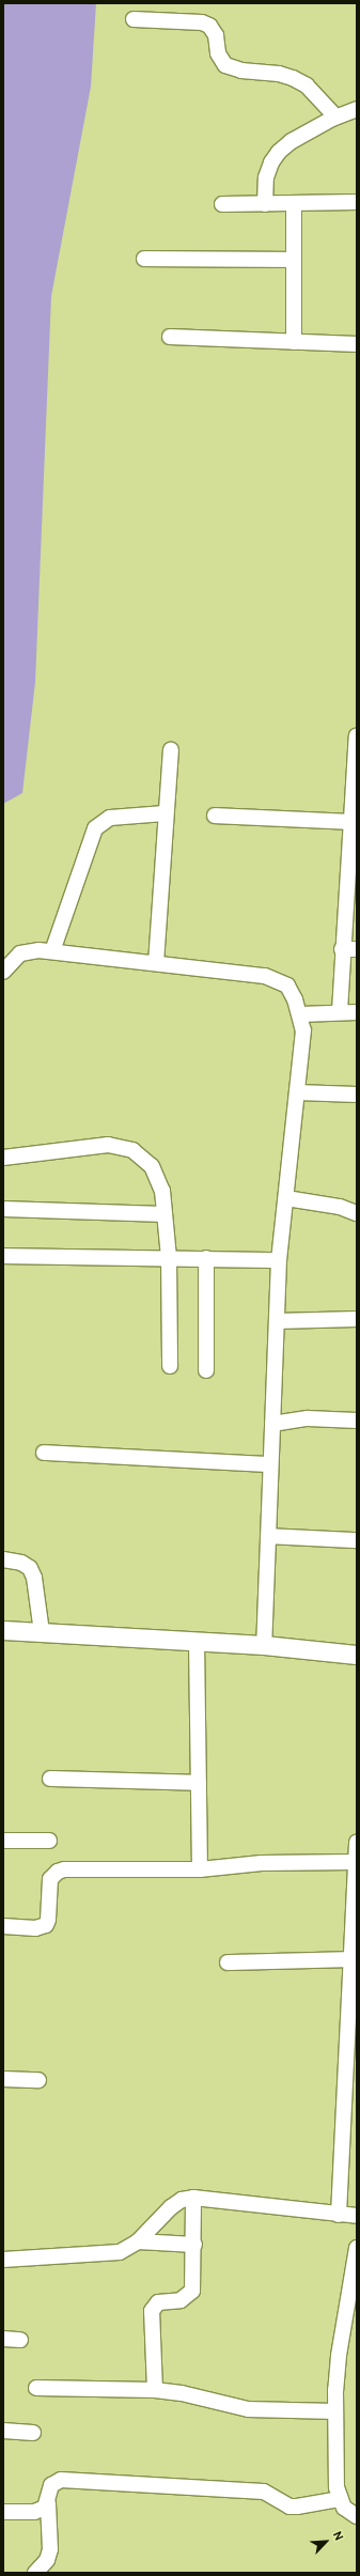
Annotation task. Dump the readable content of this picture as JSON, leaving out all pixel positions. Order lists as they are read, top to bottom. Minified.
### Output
{"north":"top right"}
